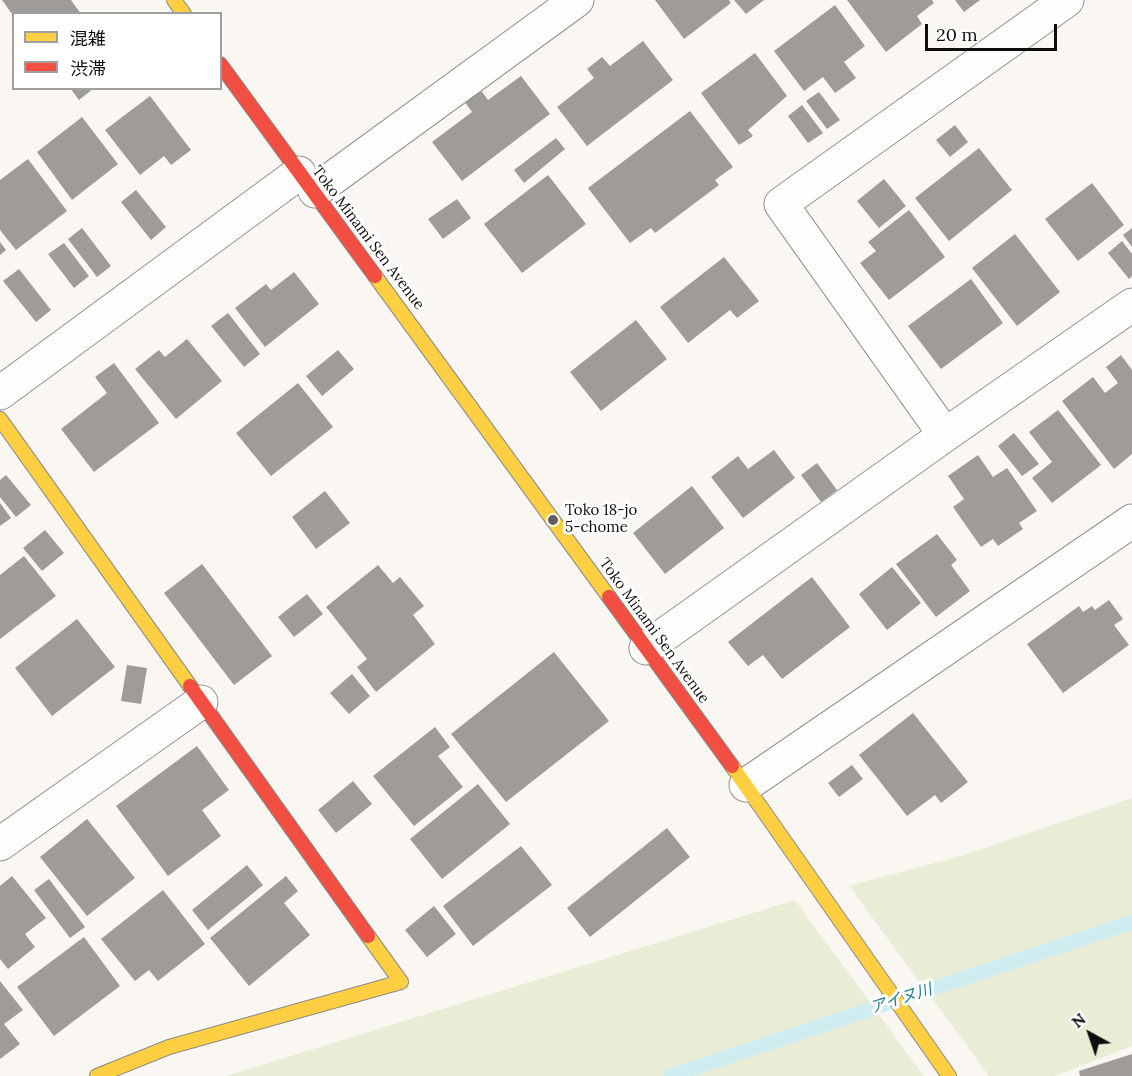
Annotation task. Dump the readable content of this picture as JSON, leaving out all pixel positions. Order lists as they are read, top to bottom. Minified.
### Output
{"streets":{"street":["Toko Minami Sen Avenue"]},"water":["アイヌ川"],"places":["Toko 18-jo 5-chome"],"legend":["混雑","渋滞"],"scale_bar":"20 m","north":"top left"}
